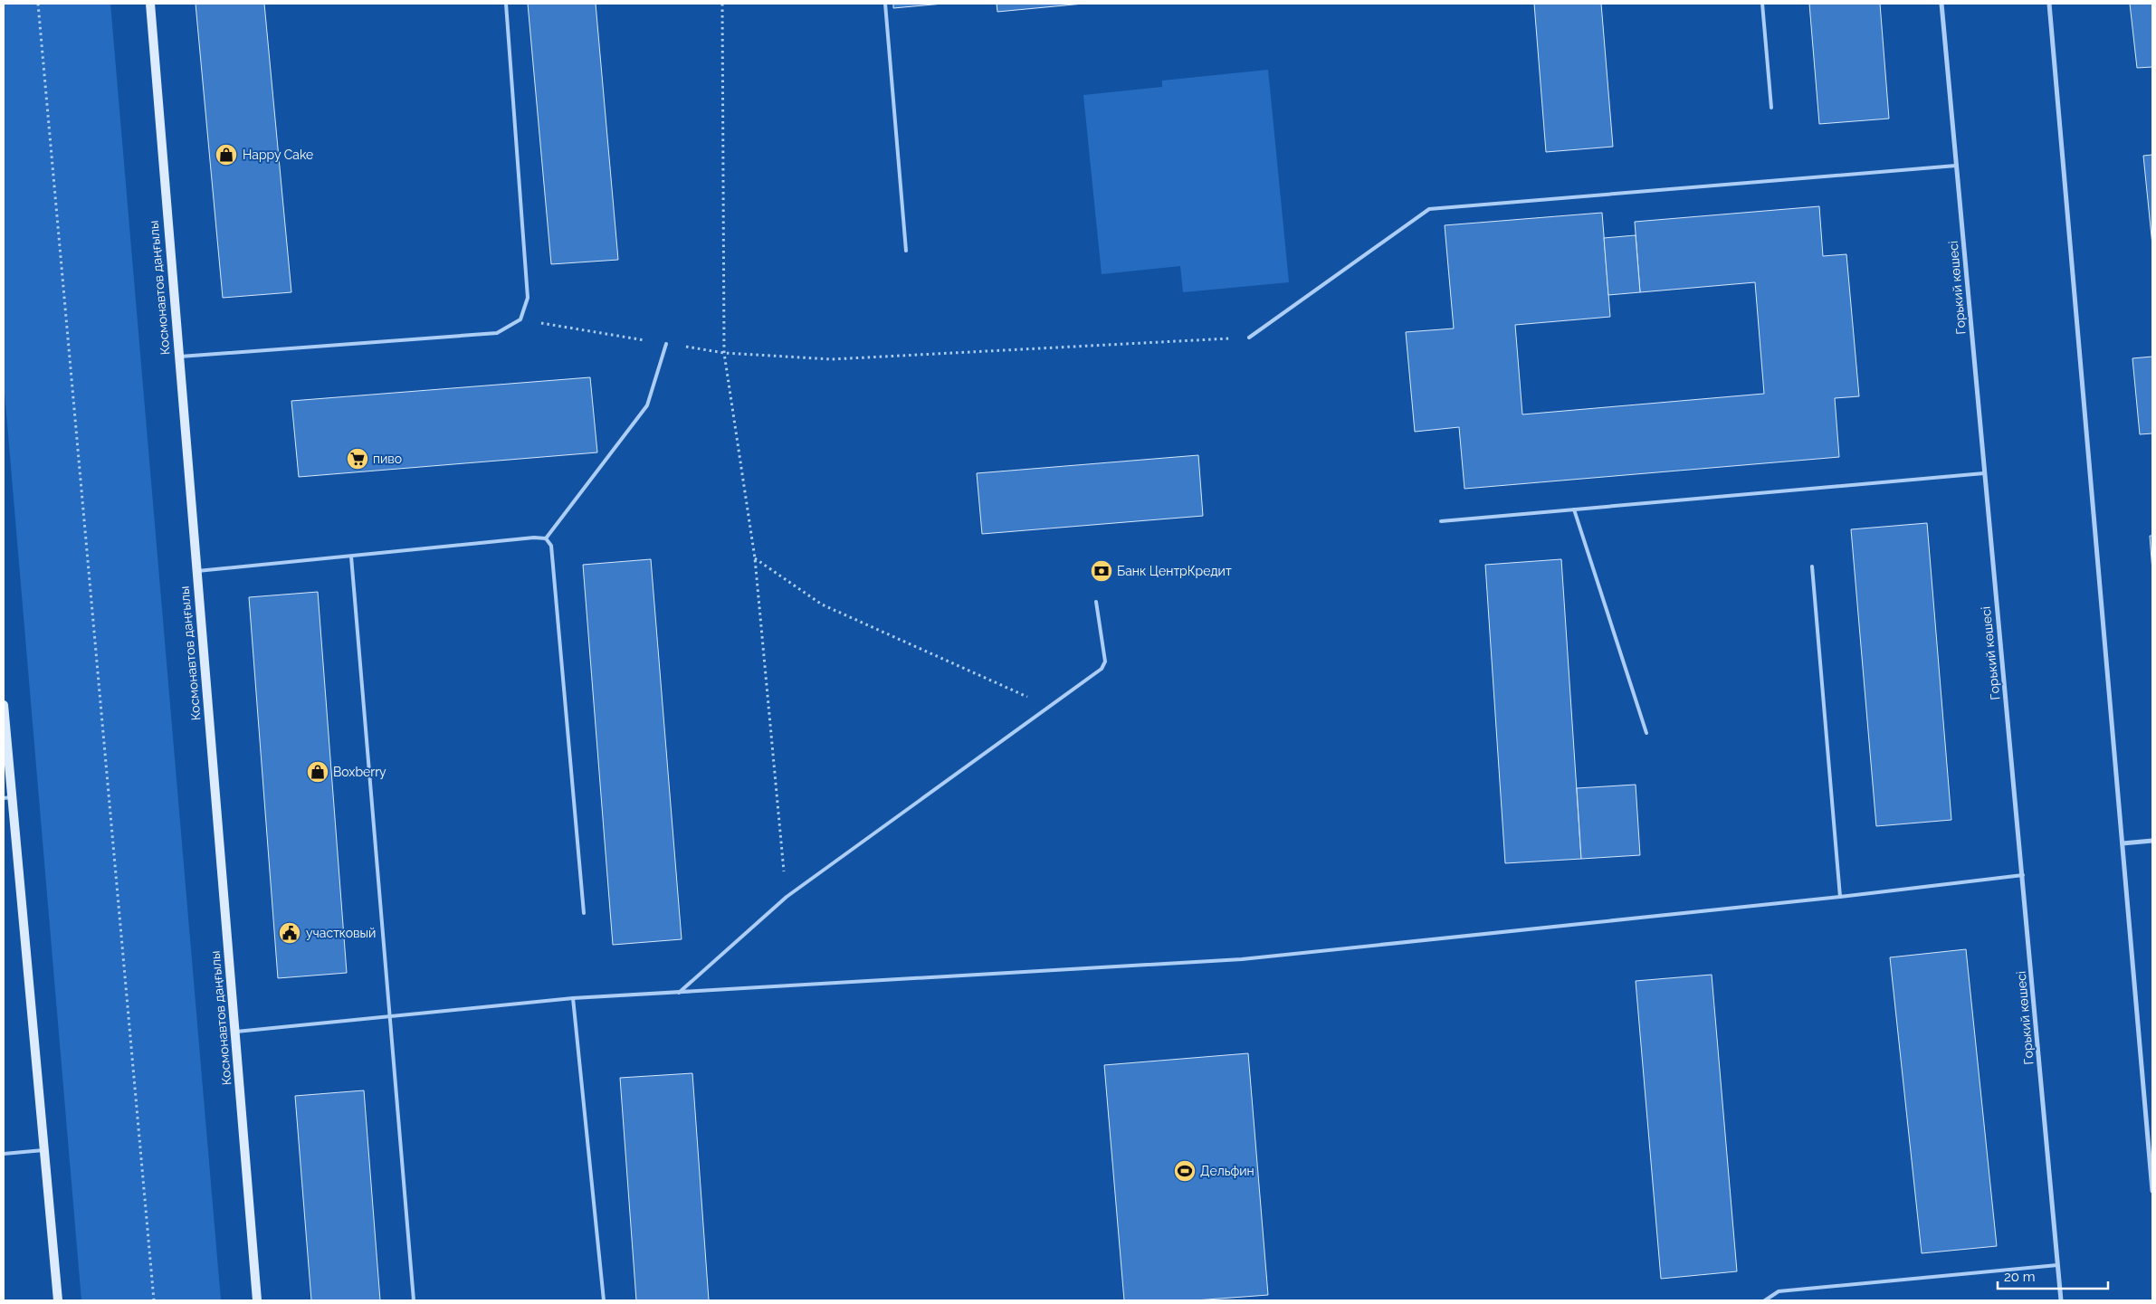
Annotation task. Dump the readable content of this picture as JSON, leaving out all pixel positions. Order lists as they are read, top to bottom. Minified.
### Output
{"streets":{"street":["Космонавтов даңғылы","Горький көшесі"]},"places":{"shop":["Happy Cake","Boxberry"],"supermarket":["пиво"],"bank":["Банк ЦентрКредит"],"public building":["участковый"],"sports":["Дельфин"]},"scale_bar":"20 m"}
